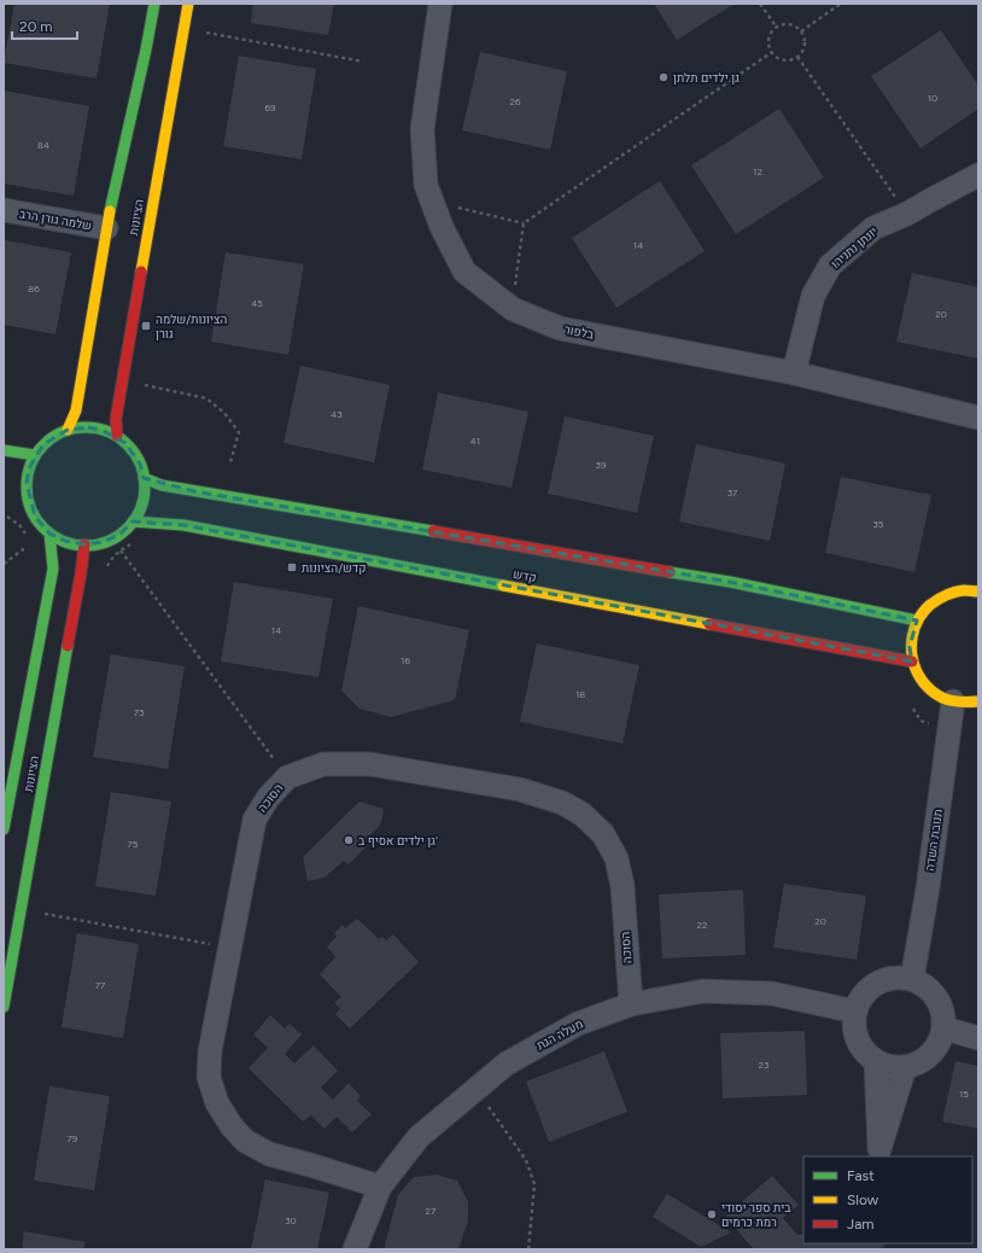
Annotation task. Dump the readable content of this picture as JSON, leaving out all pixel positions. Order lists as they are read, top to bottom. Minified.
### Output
{"streets":{"main road":["הציונות","קדש"],"street":["שלמה גורן הרב","יונתן נתניהו","בלפור","הסוכה","תנובת השדה","מעלה הגת"]},"crossings":[["הציונות","קדש"],["יונתן נתניהו","בלפור"],["הסוכה","מעלה הגת"],["תנובת השדה","מעלה הגת"]],"places":{"other":["גן ילדים תלתן","גן ילדים אסיף ב'","בית ספר יסודי רמת כרמים"],"transit":["הציונות/שלמה גורן","קדש/הציונות"]},"house_numbers":["10","26","69","84","12","14","86","45","20","43","41","39","37","35","14","16","18","73","75","20","22","77","23","15","79","27","30"],"legend":["Fast","Slow","Jam"],"scale_bar":"20 m"}
